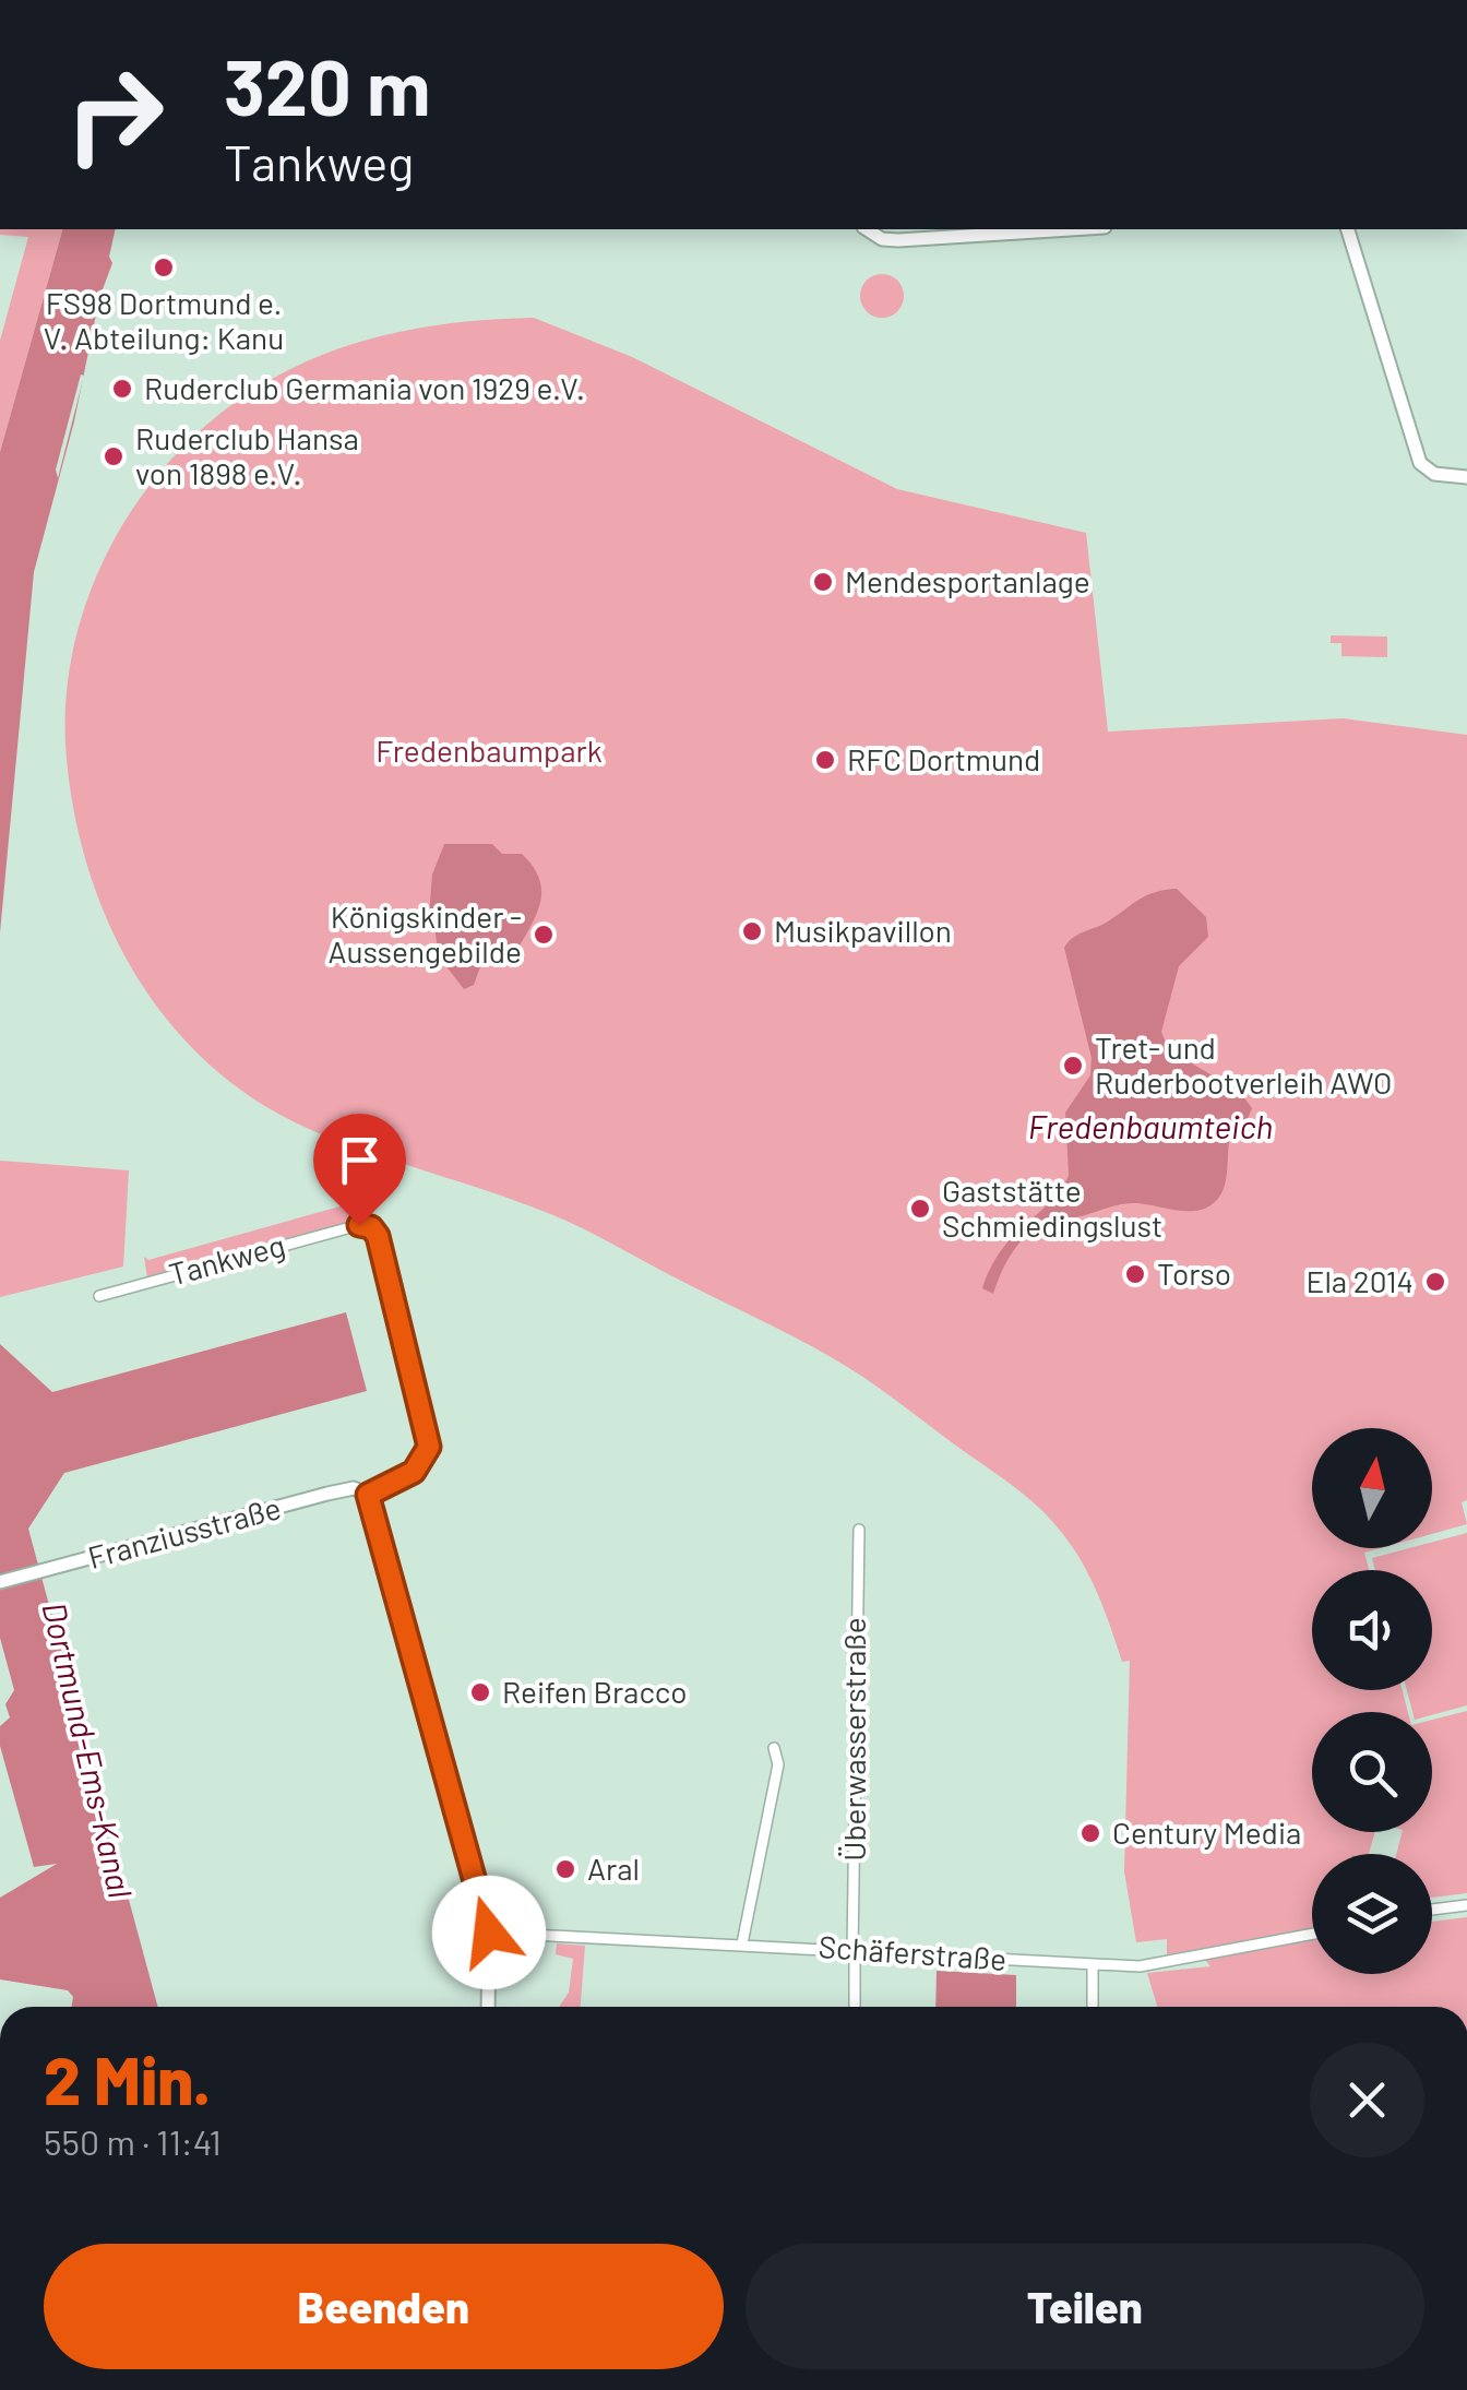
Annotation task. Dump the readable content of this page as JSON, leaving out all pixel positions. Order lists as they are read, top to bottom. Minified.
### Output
{"streets":{"main road":["Franziusstraße"],"street":["Tankweg","Überwasserstraße","Schäferstraße"]},"crossings":[["Tankweg","Franziusstraße"],["Überwasserstraße","Schäferstraße"]],"water":["Fredenbaumteich","Dortmund-Ems-Kanal"],"parks":["Fredenbaumpark"],"places":["FS98 Dortmund e. V. Abteilung: Kanu","Ruderclub Germania von 1929 e.V.","Ruderclub Hansa von 1898 e.V.","Mendesportanlage","RFC Dortmund","Musikpavillon","Königskinder - Aussengebilde","Tret- und Ruderbootverleih AWO","Gaststätte Schmiedingslust","Torso","Ela 2014","Reifen Bracco","Century Media","Aral"],"north":"top","page":{"turn":["320 m","Tankweg"],"heading":["2 Min.","550 m · 11:41"],"buttons":["Beenden","Teilen"]}}
